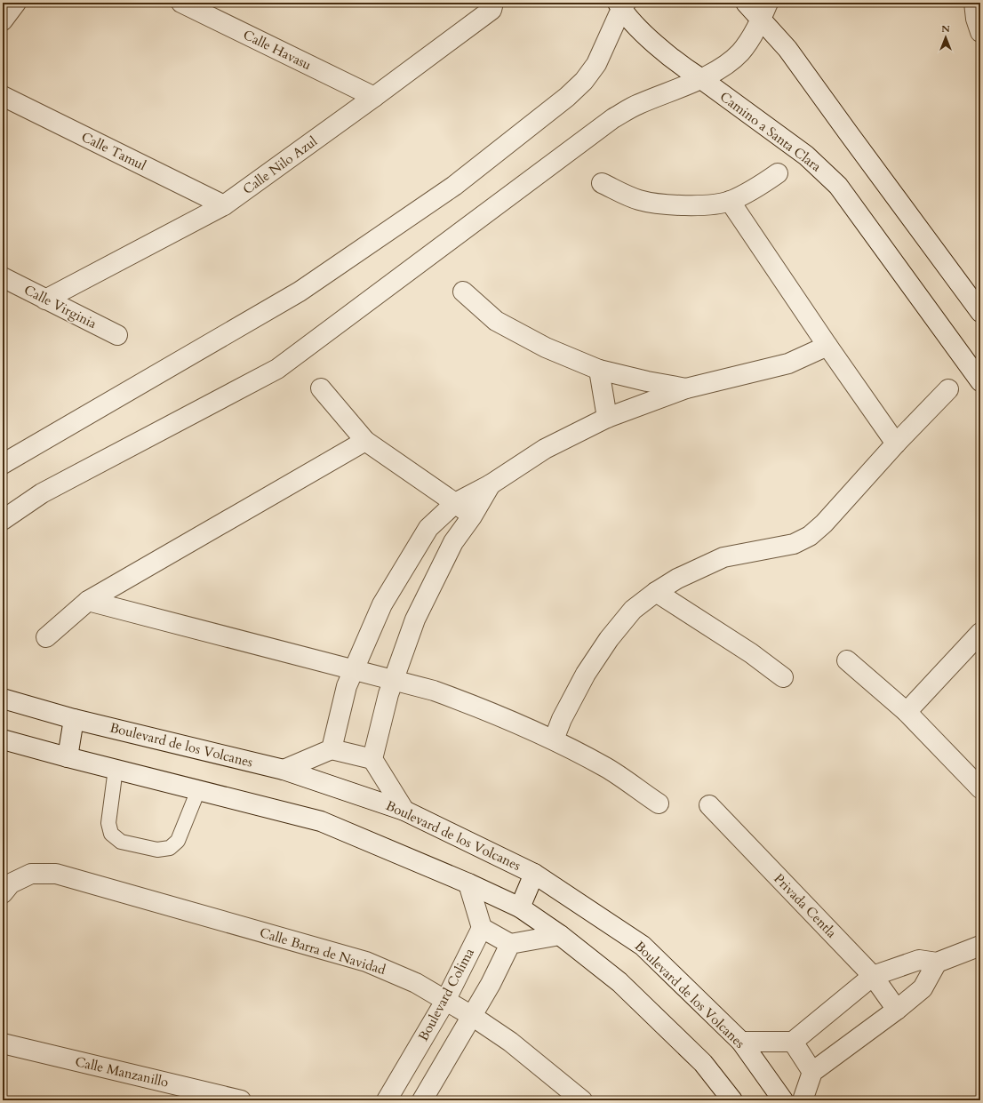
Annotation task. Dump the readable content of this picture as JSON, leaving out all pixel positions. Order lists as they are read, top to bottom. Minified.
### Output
{"streets":{"street":["Calle Havasu","Camino a Santa Clara","Calle Tamul","Calle Nilo Azul","Calle Virginia","Boulevard de los Volcanes","Privada Centla","Calle Barra de Navidad","Boulevard Colima","Calle Manzanillo"]},"crossings":[["Calle Havasu","Calle Nilo Azul"],["Calle Tamul","Calle Nilo Azul"],["Calle Nilo Azul","Calle Virginia"],["Calle Barra de Navidad","Boulevard Colima"]],"north":"top"}
